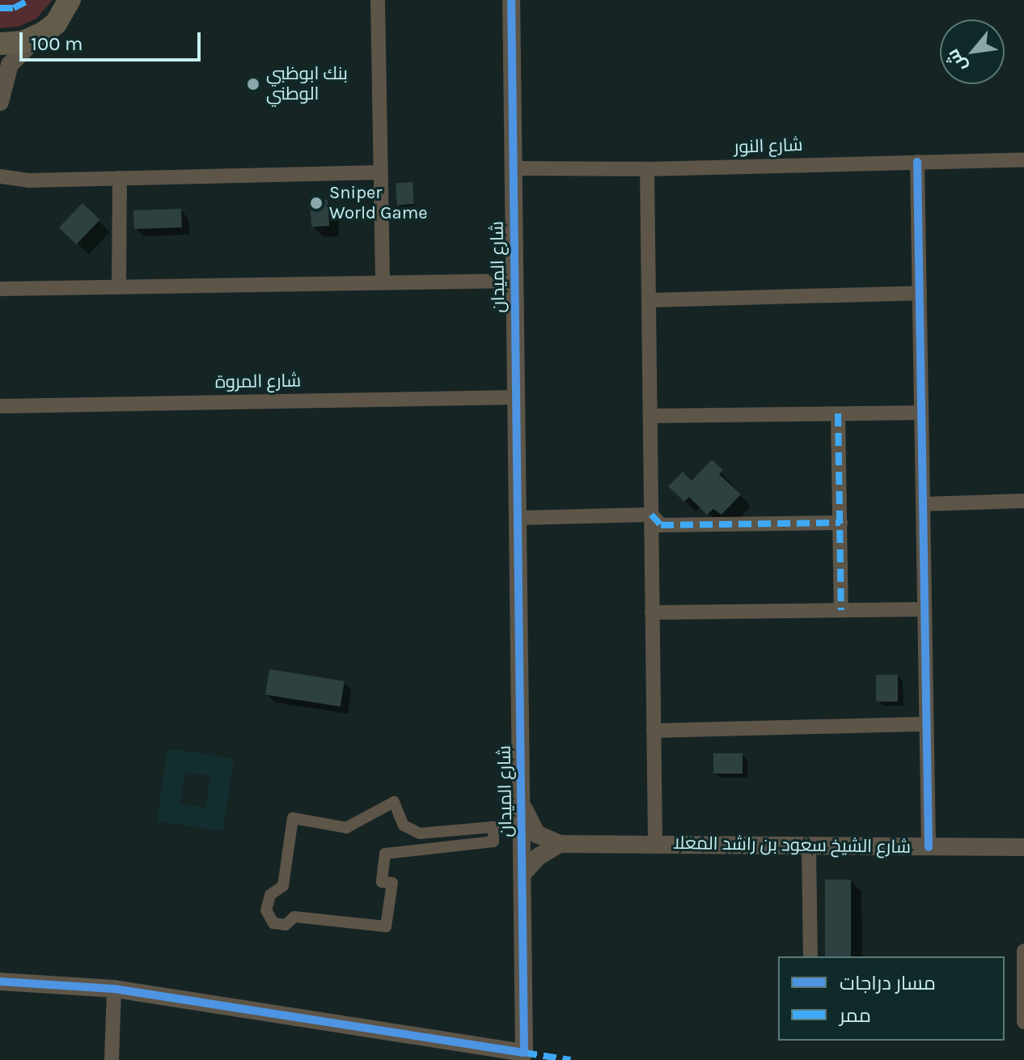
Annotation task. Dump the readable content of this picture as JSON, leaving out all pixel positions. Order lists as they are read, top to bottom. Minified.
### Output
{"streets":{"street":["شارع النور","شارع الميدان","شارع المروة","شارع الشيخ سعود بن راشد المعلا"]},"crossings":[["شارع النور","شارع الميدان"],["شارع الميدان","شارع المروة"]],"places":["بنك ابوظبي الوطني","Sniper World Game"],"legend":["مسار دراجات","ممر"],"scale_bar":"100 m","north":"bottom left"}
